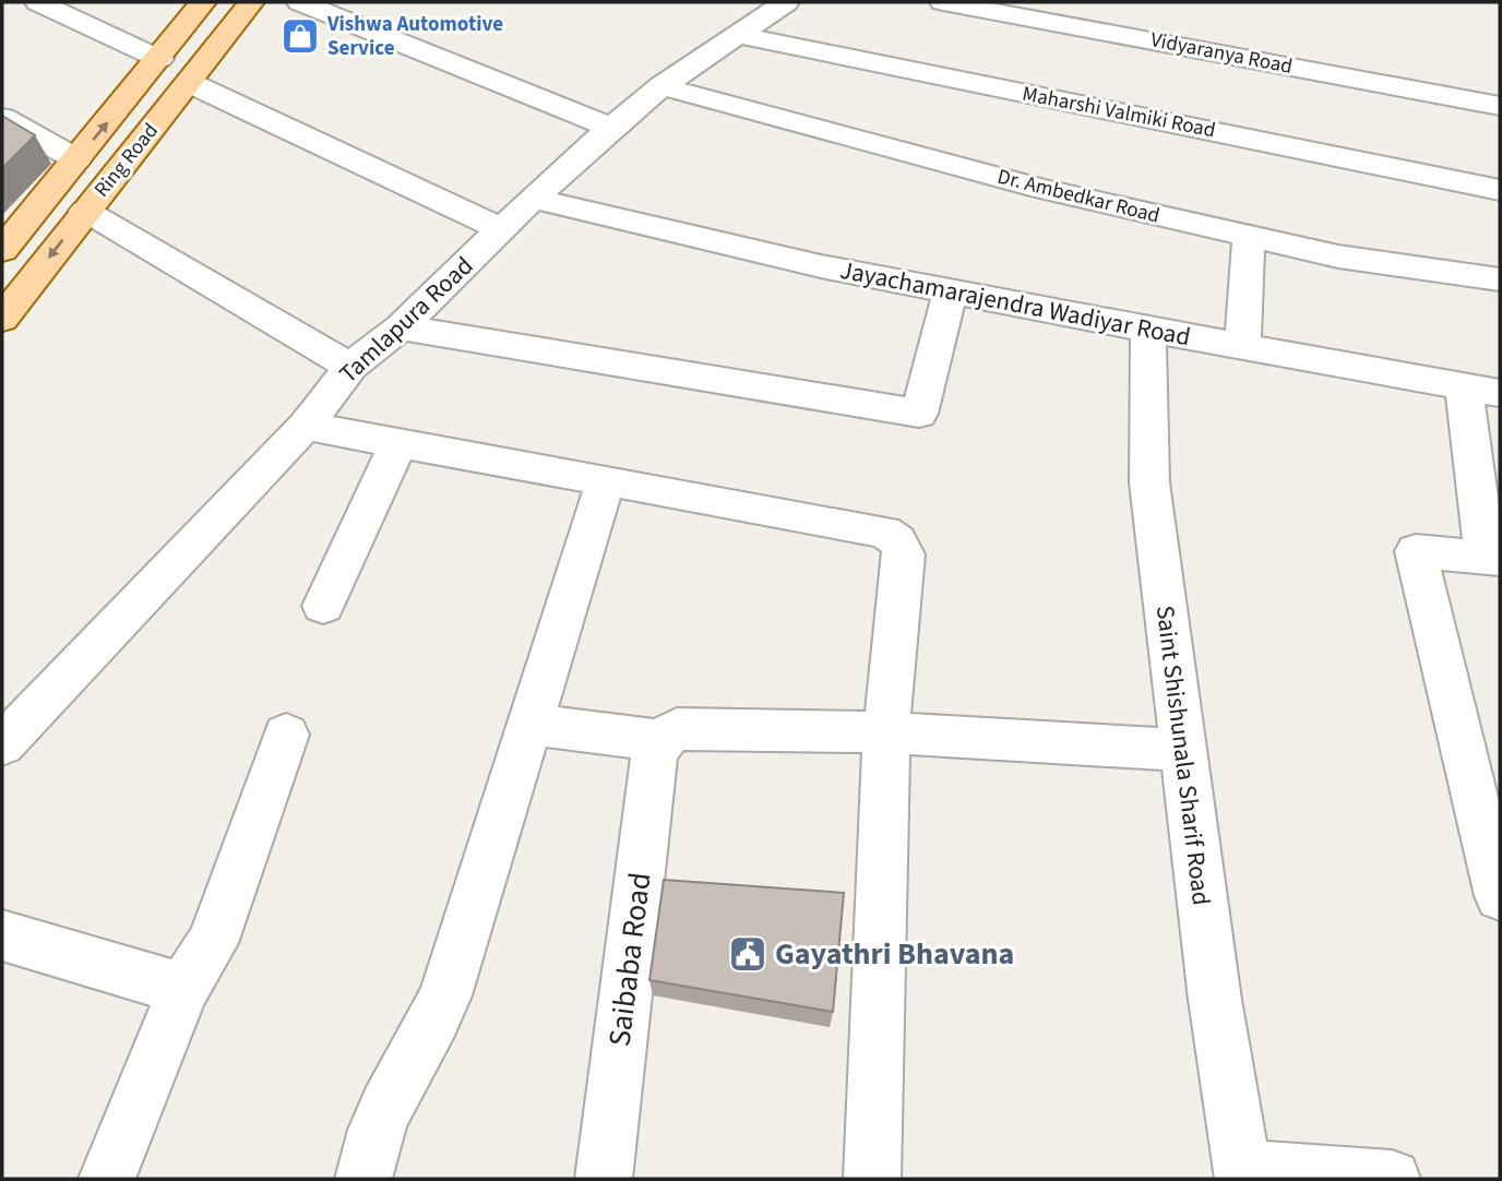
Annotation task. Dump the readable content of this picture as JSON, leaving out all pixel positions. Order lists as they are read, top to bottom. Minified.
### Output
{"streets":{"main road":["Ring Road"],"street":["Vidyaranya Road","Maharshi Valmiki Road","Dr. Ambedkar Road","Jayachamarajendra Wadiyar Road","Tamlapura Road","Saint Shishunala Sharif Road","Saibaba Road"]},"crossings":[["Maharshi Valmiki Road","Tamlapura Road"],["Dr. Ambedkar Road","Tamlapura Road"],["Jayachamarajendra Wadiyar Road","Tamlapura Road"],["Jayachamarajendra Wadiyar Road","Saint Shishunala Sharif Road"]],"places":{"shop":["Vishwa Automotive Service"],"public building":["Gayathri Bhavana"]}}
